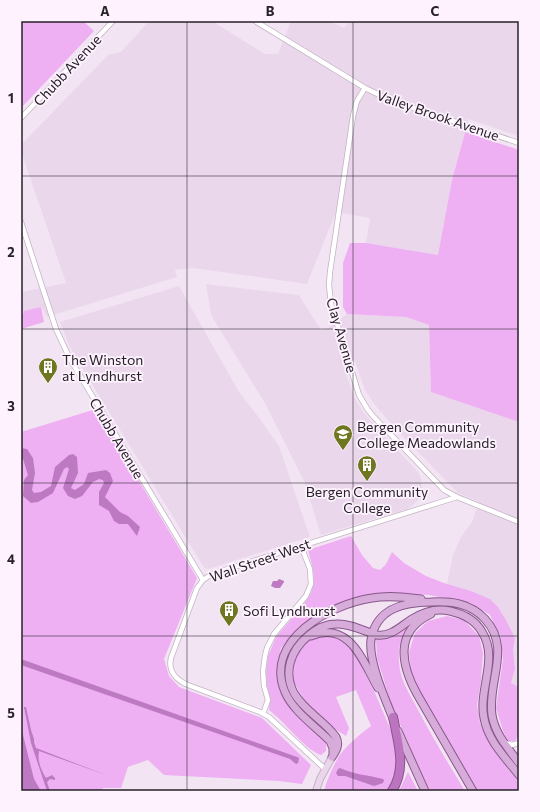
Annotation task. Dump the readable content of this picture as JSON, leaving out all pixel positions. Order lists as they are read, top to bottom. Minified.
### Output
{"streets":{"street":["Chubb Avenue","Valley Brook Avenue","Clay Avenue","Wall Street West"]},"crossings":[["Chubb Avenue","Wall Street West"],["Valley Brook Avenue","Clay Avenue"],["Clay Avenue","Wall Street West"]],"places":{"building":["The Winston at Lyndhurst","Bergen Community College","Sofi Lyndhurst"],"school or university":["Bergen Community College Meadowlands"]},"grid":{"columns":["A","B","C"],"rows":["1","2","3","4","5"]}}
